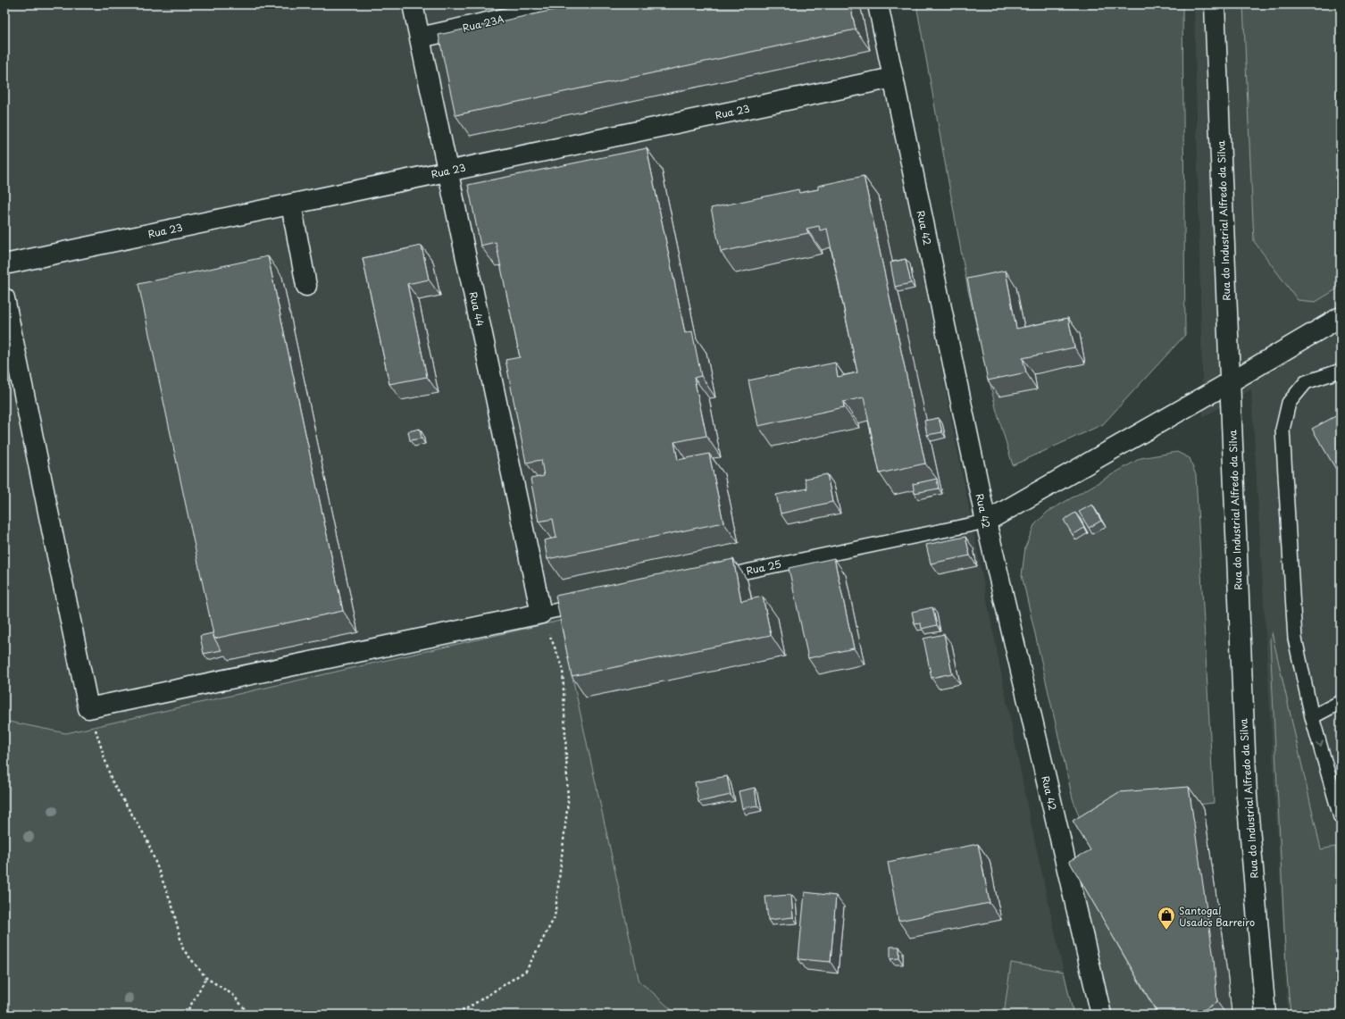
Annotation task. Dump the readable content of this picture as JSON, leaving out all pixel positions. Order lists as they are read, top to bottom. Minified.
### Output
{"streets":{"street":["Rua 23A","Rua 23","Rua do Industrial Alfredo da Silva","Rua 42","Rua 44"],"lane":["Rua 25"]},"crossings":[["Rua 23A","Rua 44"],["Rua 23","Rua 42"],["Rua 23","Rua 44"],["Rua 42","Rua 25"]],"places":{"shop":["Santogal Usados Barreiro"]}}
